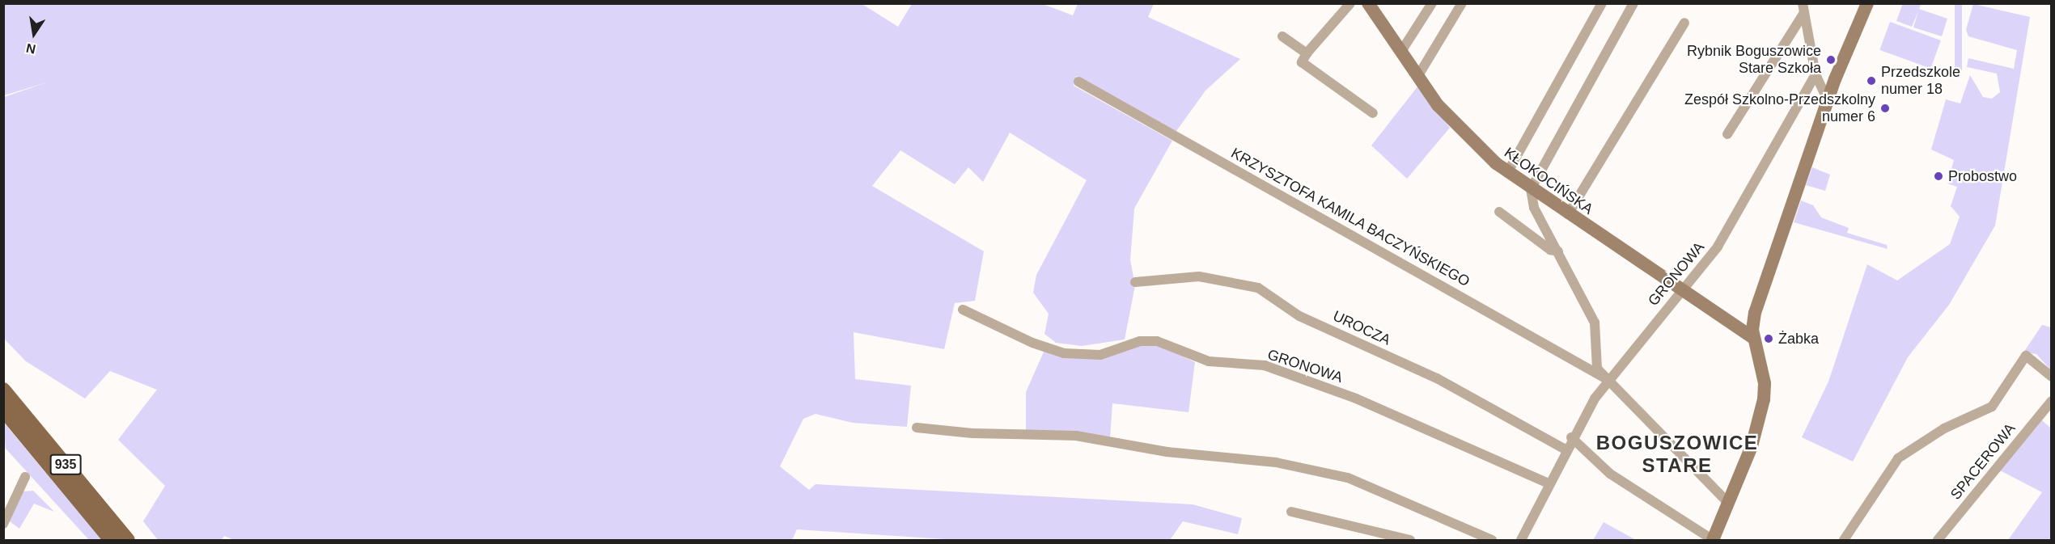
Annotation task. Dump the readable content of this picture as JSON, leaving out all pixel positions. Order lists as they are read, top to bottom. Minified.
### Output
{"streets":{"main road":["935"],"street":["KŁOKOCIŃSKA","KRZYSZTOFA KAMILA BACZYŃSKIEGO","GRONOWA","UROCZA","SPACEROWA"]},"crossings":[["KŁOKOCIŃSKA","GRONOWA"],["KRZYSZTOFA KAMILA BACZYŃSKIEGO","GRONOWA"],["GRONOWA","UROCZA"]],"districts":["BOGUSZOWICE STARE"],"places":["Rybnik Boguszowice Stare Szkoła","Przedszkole numer 18","Zespół Szkolno-Przedszkolny numer 6","Probostwo","Żabka"],"north":"bottom"}
